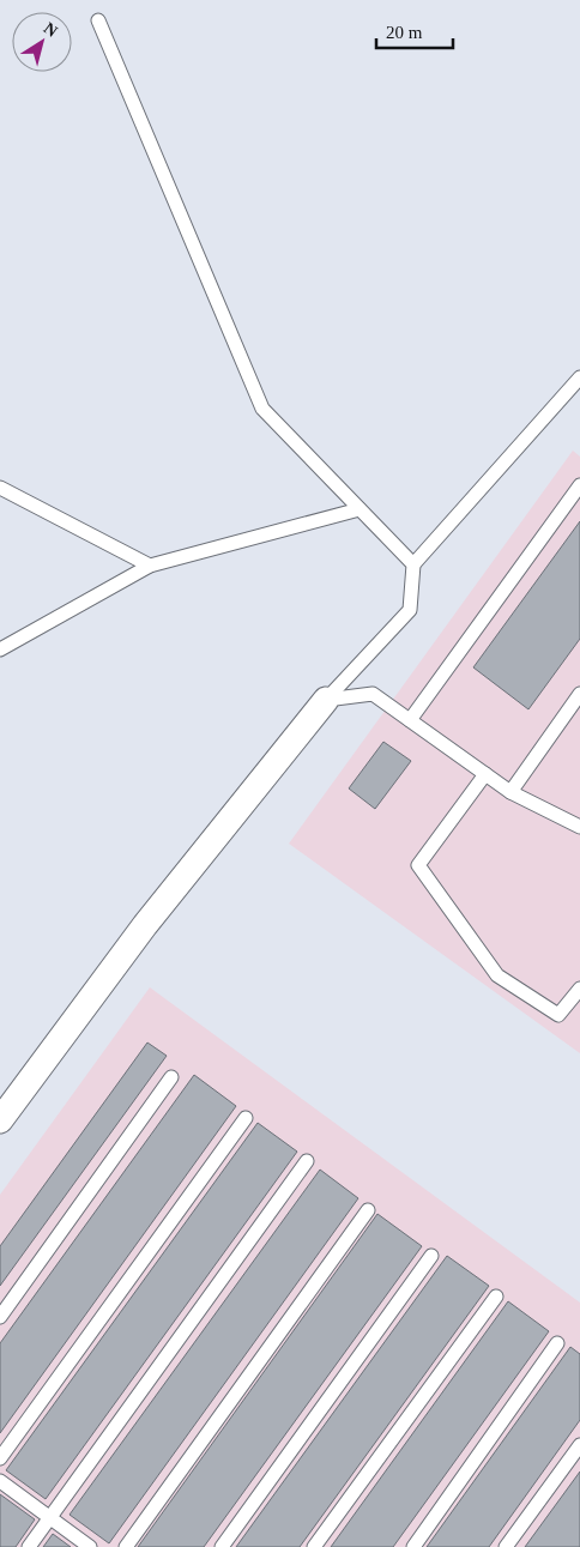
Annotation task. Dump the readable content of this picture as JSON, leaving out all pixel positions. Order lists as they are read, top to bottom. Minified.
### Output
{"scale_bar":"20 m","north":"top right"}
